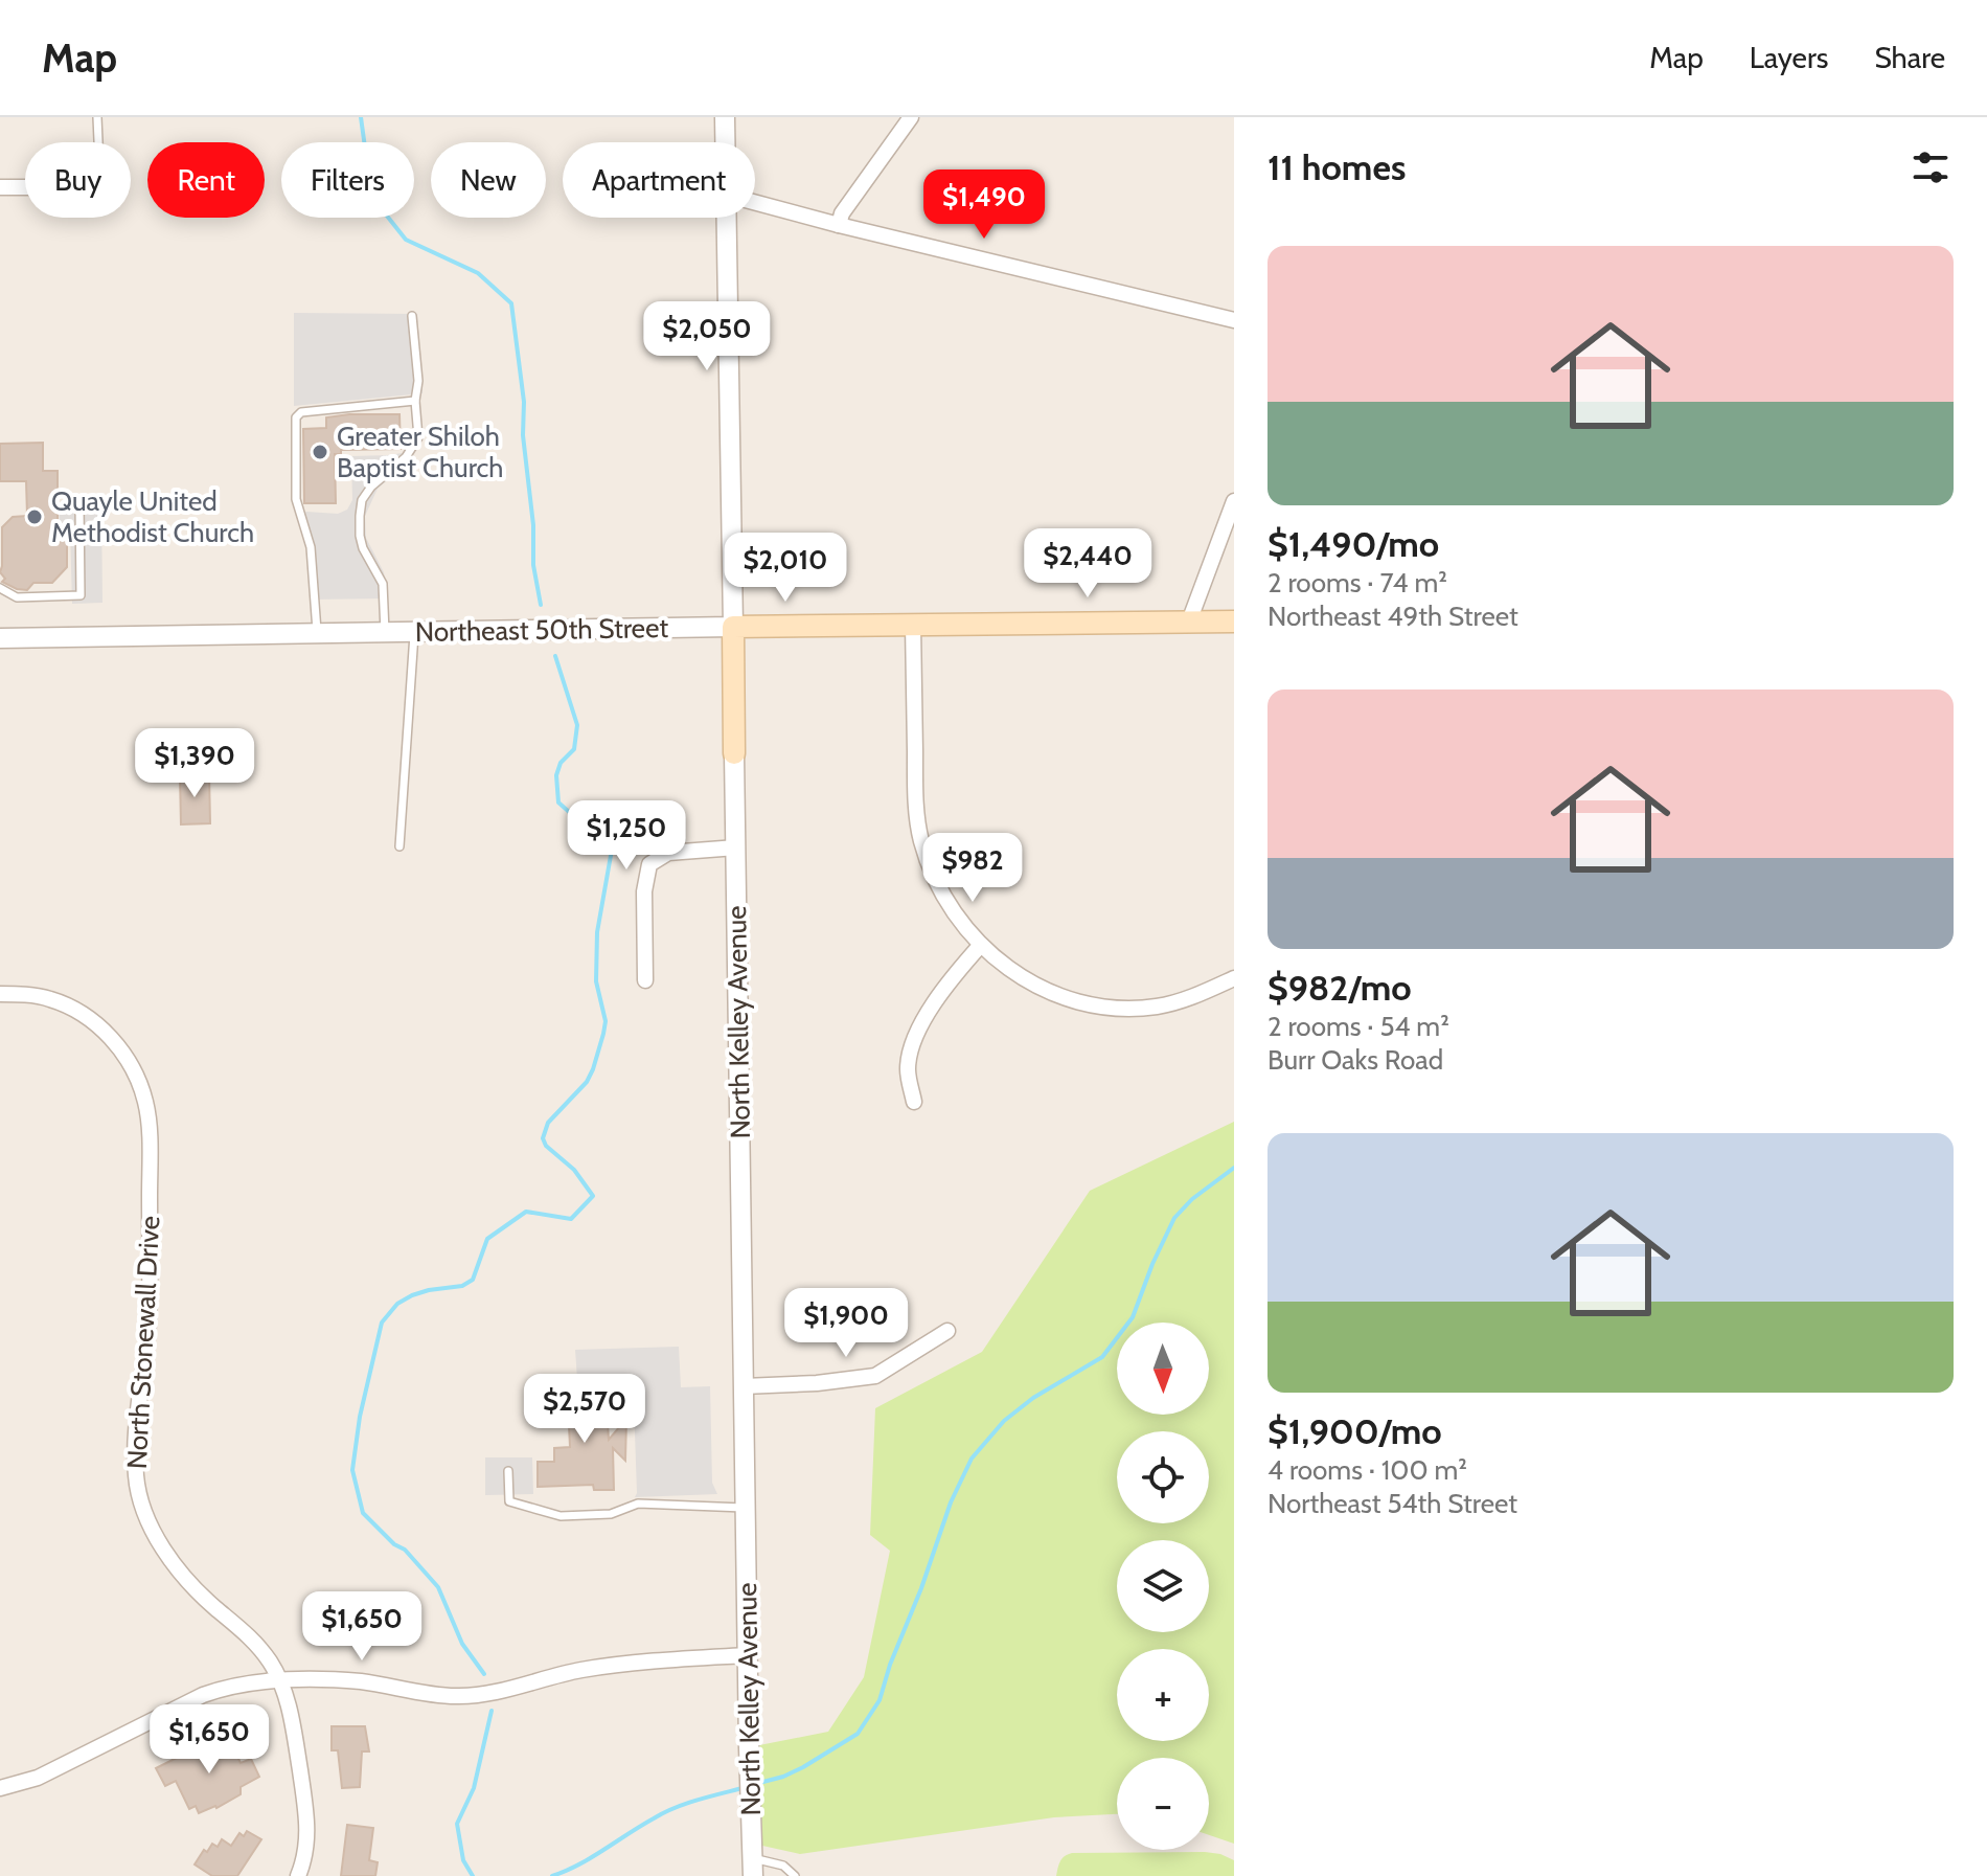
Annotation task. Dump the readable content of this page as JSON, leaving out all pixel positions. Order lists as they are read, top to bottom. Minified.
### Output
{"streets":{"main road":["Northeast 50th Street","North Kelley Avenue"],"street":["North Stonewall Drive"]},"crossings":[["Northeast 50th Street","North Kelley Avenue"]],"places":["Greater Shiloh Baptist Church","Quayle United Methodist Church"],"north":"bottom","page":{"header":"Map","nav":["Map","Layers","Share"],"heading":"11 homes","chip":["Buy","Rent","Filters","New","Apartment"],"price":["$1,490","$2,050","$2,440","$2,010","$1,390","$1,250","$982","$1,900","$2,570","$1,650","$1,650"],"list":[{"name":"$1,490/mo","note":"2 rooms · 74 m² · Northeast 49th Street"},{"name":"$982/mo","note":"2 rooms · 54 m² · Burr Oaks Road"},{"name":"$1,900/mo","note":"4 rooms · 100 m² · Northeast 54th Street"}],"map_buttons":["+","−"]}}
